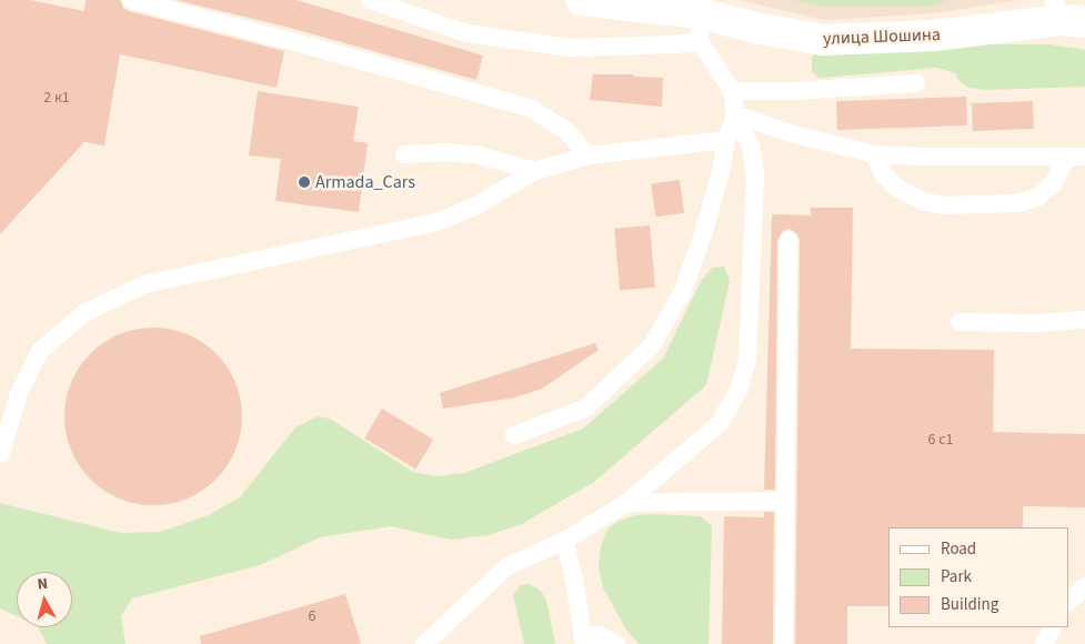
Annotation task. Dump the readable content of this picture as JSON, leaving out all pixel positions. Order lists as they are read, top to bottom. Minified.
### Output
{"streets":{"street":["улица Шошина"]},"places":["Armada_Cars"],"house_numbers":["2 к1","6 с1","6"],"legend":["Road","Park","Building"],"north":"top"}
